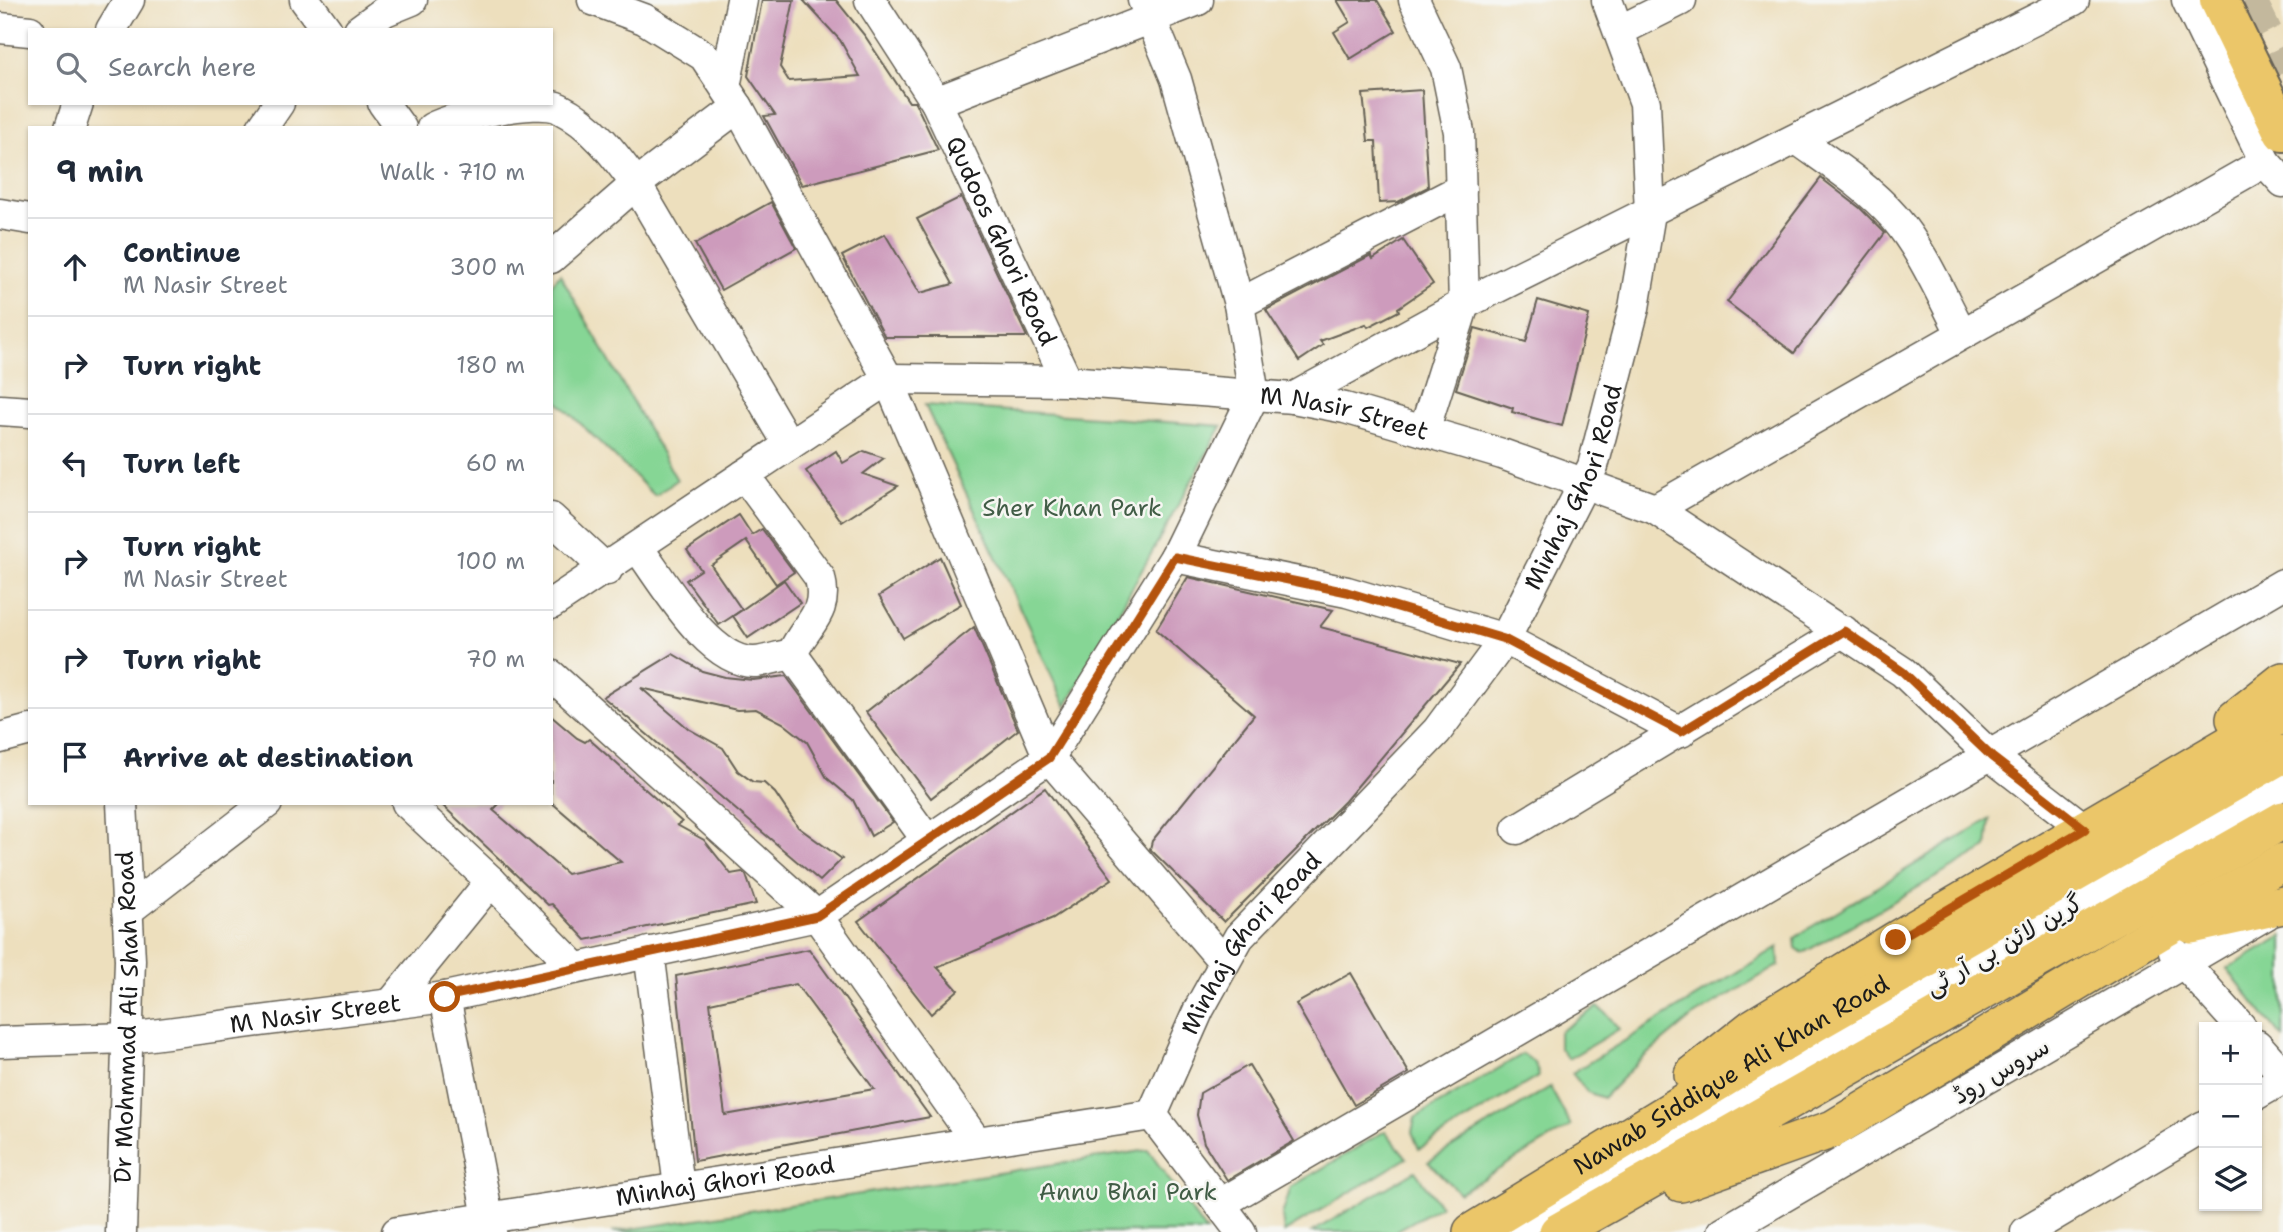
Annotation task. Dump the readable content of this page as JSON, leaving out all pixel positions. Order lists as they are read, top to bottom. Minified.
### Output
{"streets":{"main road":["Nawab Siddique Ali Khan Road"],"street":["Qudoos Ghori Road","M Nasir Street","Minhaj Ghori Road","گرین لائن بی آر ٹی","Dr Mohmmad Ali Shah Road","سروس روڈ"]},"crossings":[["M Nasir Street","Minhaj Ghori Road"],["M Nasir Street","Dr Mohmmad Ali Shah Road"],["گرین لائن بی آر ٹی","Nawab Siddique Ali Khan Road"]],"parks":["Sher Khan Park","Annu Bhai Park"],"page":{"search":"Search here","heading":["9 min","Walk · 710 m"],"list":[["Continue","M Nasir Street","300 m"],["Turn right","180 m"],["Turn left","60 m"],["Turn right","M Nasir Street","100 m"],["Turn right","70 m"],"Arrive at destination"],"map_buttons":["+","−"]}}
